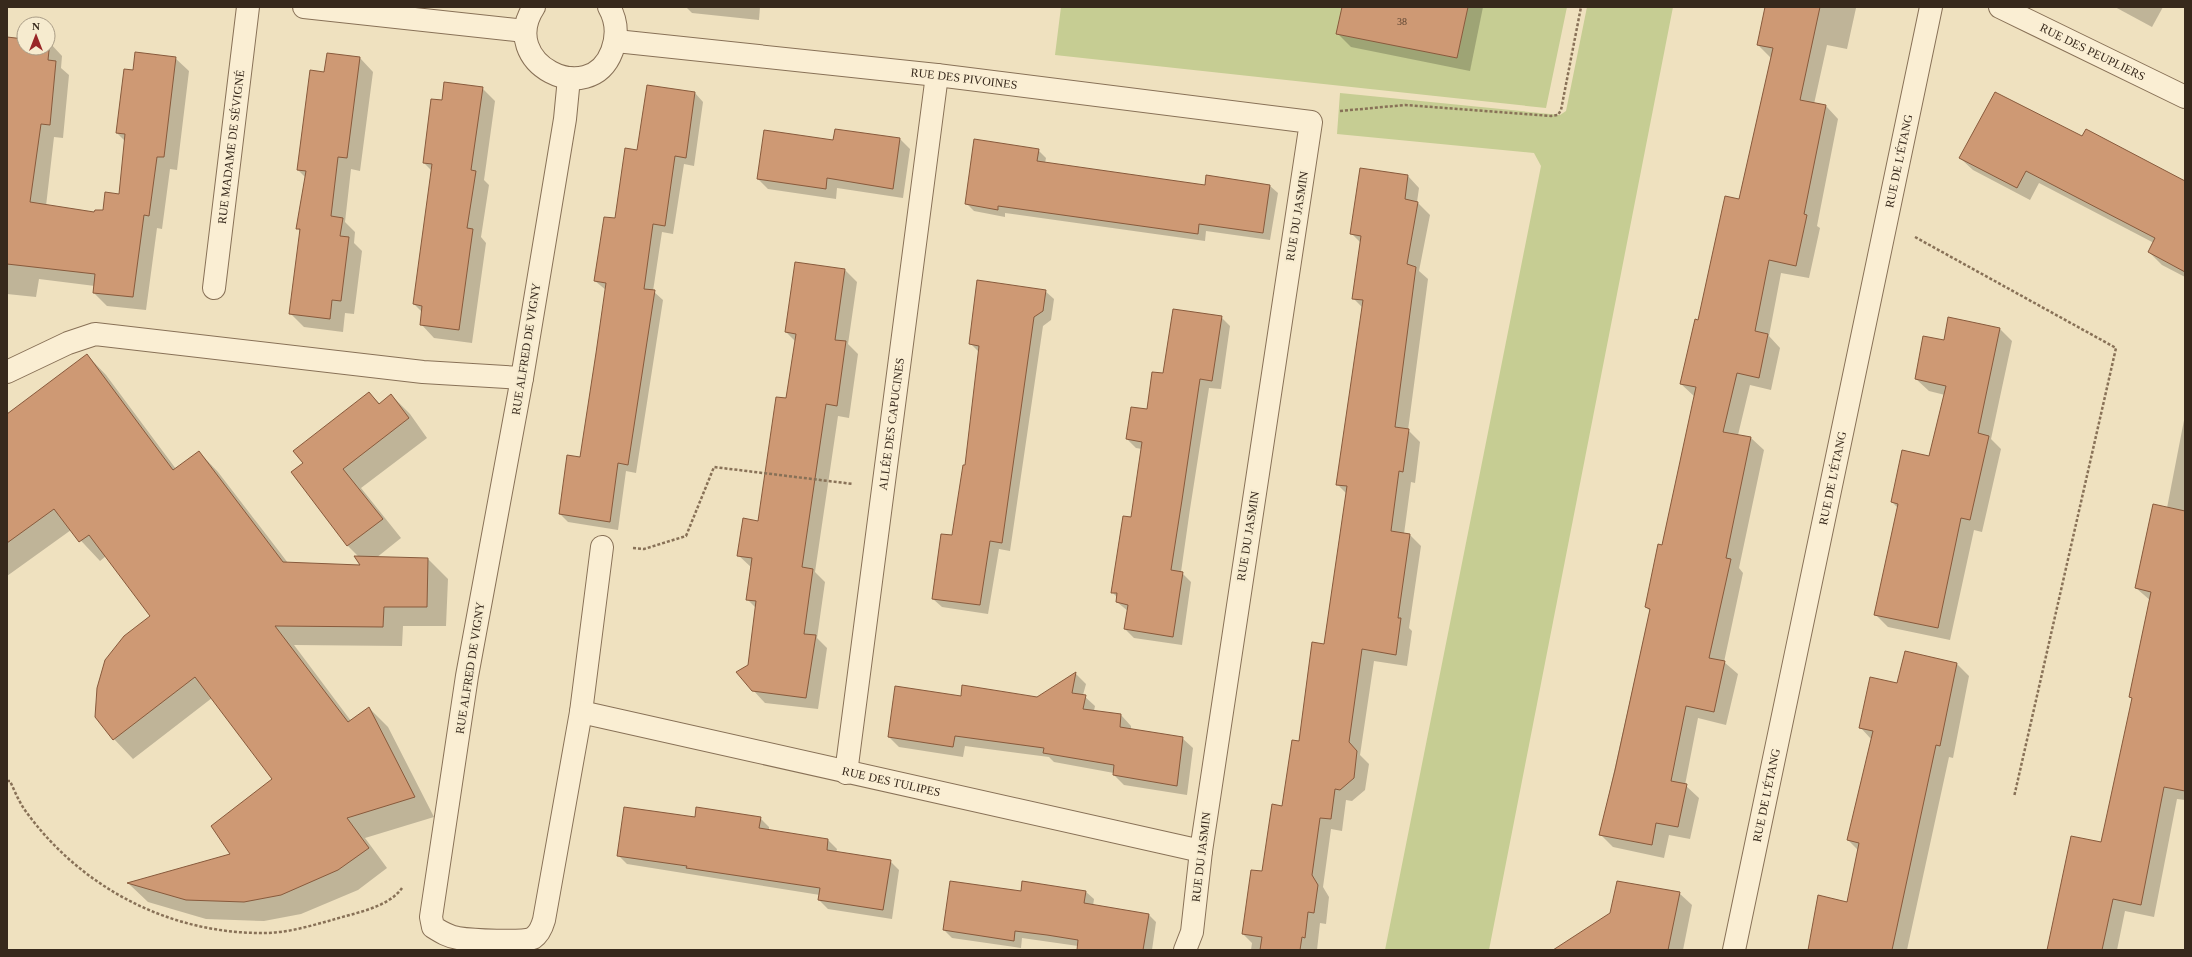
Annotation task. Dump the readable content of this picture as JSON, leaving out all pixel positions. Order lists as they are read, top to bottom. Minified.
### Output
{"streets":{"street":["RUE DES PEUPLIERS","RUE DES PIVOINES","RUE MADAME DE SÉVIGNÉ","RUE DE L'ÉTANG","RUE DU JASMIN","RUE ALFRED DE VIGNY","ALLÉE DES CAPUCINES","RUE DES TULIPES"]},"crossings":[["RUE DES PIVOINES","RUE DU JASMIN"],["RUE DES PIVOINES","ALLÉE DES CAPUCINES"],["RUE DU JASMIN","RUE DES TULIPES"],["RUE ALFRED DE VIGNY","RUE DES TULIPES"],["ALLÉE DES CAPUCINES","RUE DES TULIPES"]],"house_numbers":["38"],"north":"top"}
